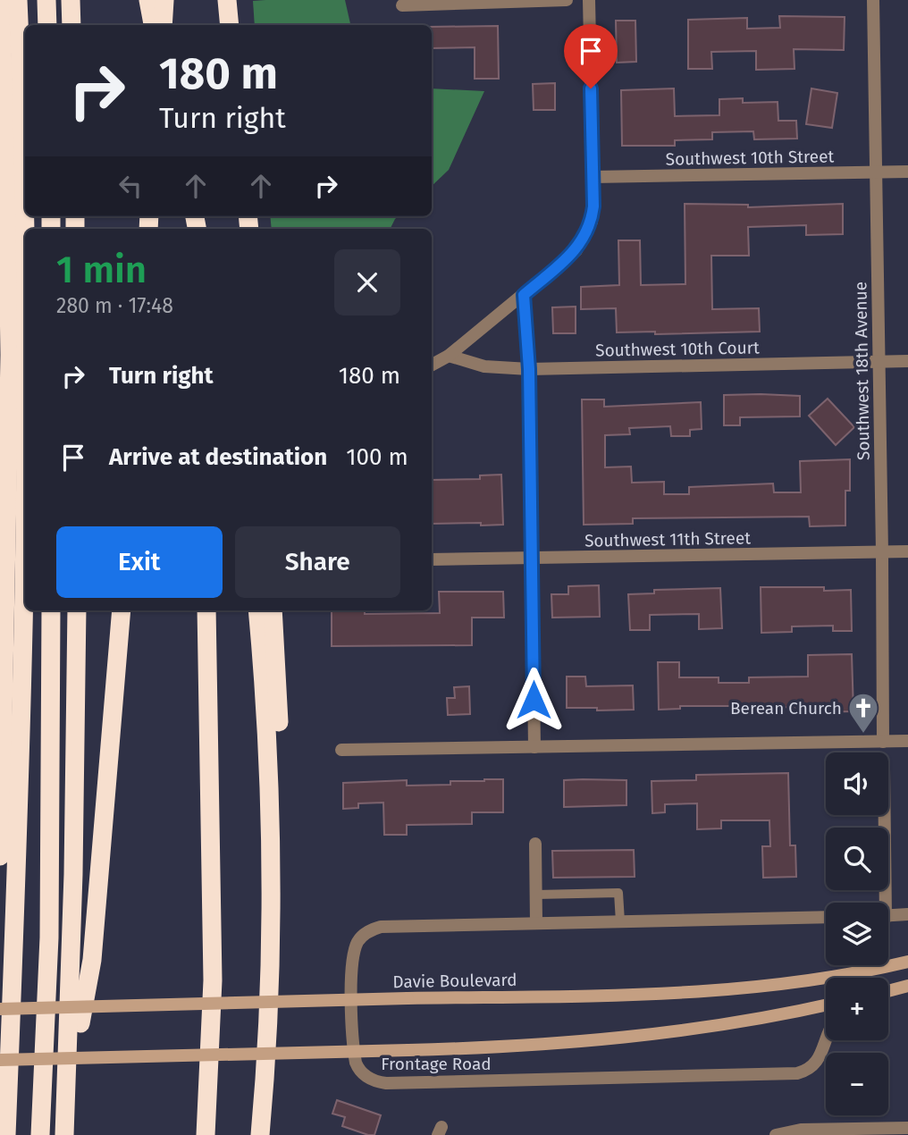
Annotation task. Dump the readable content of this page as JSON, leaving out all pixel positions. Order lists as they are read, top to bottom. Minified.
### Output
{"streets":{"main road":["Davie Boulevard"],"street":["Southwest 10th Street","Southwest 10th Court","Southwest 18th Avenue","Southwest 11th Street","Frontage Road"]},"crossings":[["Southwest 10th Street","Southwest 18th Avenue"],["Southwest 10th Court","Southwest 18th Avenue"],["Southwest 18th Avenue","Southwest 11th Street"]],"places":{"church":["Berean Church"]},"page":{"turn":["180 m","Turn right"],"heading":["1 min","280 m · 17:48"],"list":[{"name":"Turn right","value":"180 m"},{"name":"Arrive at destination","value":"100 m"}],"buttons":["Exit","Share"],"map_buttons":["+","−"]}}
